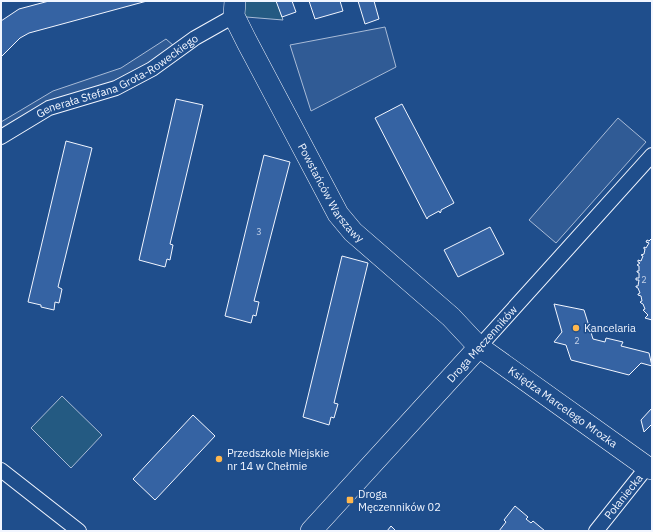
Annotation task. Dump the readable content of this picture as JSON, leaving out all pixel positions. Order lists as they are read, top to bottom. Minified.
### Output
{"streets":{"street":["Generała Stefana Grota-Roweckiego","Powstańców Warszawy","Droga Męczenników","Księdza Marcelego Mrozka","Połaniecka"]},"crossings":[["Generała Stefana Grota-Roweckiego","Powstańców Warszawy"],["Powstańców Warszawy","Droga Męczenników"],["Powstańców Warszawy","Księdza Marcelego Mrozka"],["Droga Męczenników","Księdza Marcelego Mrozka"],["Księdza Marcelego Mrozka","Połaniecka"]],"places":{"other":["Kancelaria","Przedszkole Miejskie nr 14 w Chełmie"],"transit":["Droga Męczenników 02"]},"house_numbers":["3","2","2"]}
